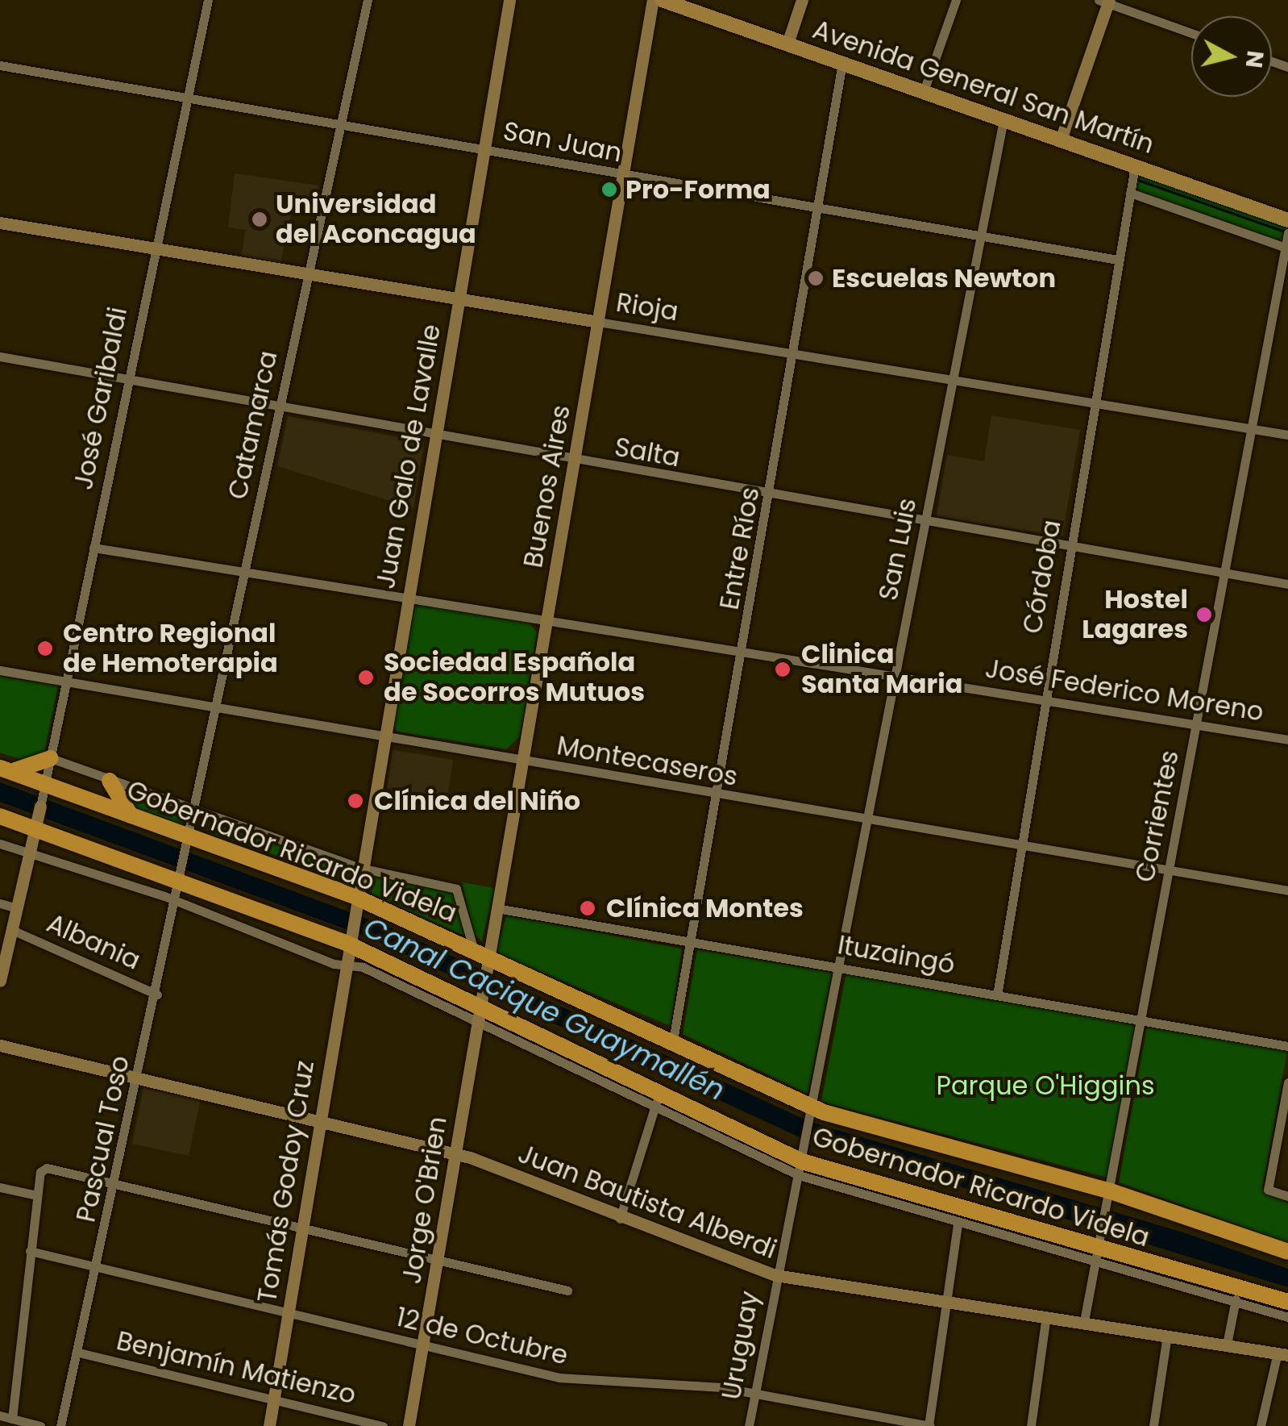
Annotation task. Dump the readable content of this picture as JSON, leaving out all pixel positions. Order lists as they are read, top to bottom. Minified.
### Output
{"streets":{"highway":["Gobernador Ricardo Videla"],"main road":["Avenida General San Martín"],"street":["San Juan","Rioja","José Garibaldi","Catamarca","Salta","Juan Galo de Lavalle","Buenos Aires","Entre Ríos","San Luis","Córdoba","José Federico Moreno","Montecaseros","Corrientes","Albania","Ituzaingó","Pascual Toso","Tomás Godoy Cruz","Jorge O'Brien","Juan Bautista Alberdi","12 de Octubre","Uruguay","Benjamín Matienzo"]},"crossings":[["Avenida General San Martín","Entre Ríos"],["Avenida General San Martín","San Luis"],["Avenida General San Martín","Córdoba"],["San Juan","José Garibaldi"],["San Juan","Catamarca"],["San Juan","Juan Galo de Lavalle"],["San Juan","Buenos Aires"],["San Juan","Entre Ríos"],["San Juan","San Luis"],["San Juan","Córdoba"],["Rioja","José Garibaldi"],["Rioja","Catamarca"],["Rioja","Juan Galo de Lavalle"],["Rioja","Buenos Aires"],["Rioja","Entre Ríos"],["Rioja","San Luis"],["Rioja","Córdoba"],["Rioja","Corrientes"],["José Garibaldi","Salta"],["José Garibaldi","José Federico Moreno"],["José Garibaldi","Montecaseros"],["José Garibaldi","Gobernador Ricardo Videla"],["Catamarca","Salta"],["Catamarca","José Federico Moreno"],["Catamarca","Montecaseros"],["Catamarca","Gobernador Ricardo Videla"],["Catamarca","Pascual Toso"],["Salta","Juan Galo de Lavalle"],["Salta","Buenos Aires"],["Salta","Entre Ríos"],["Salta","San Luis"],["Salta","Córdoba"],["Salta","Corrientes"],["Juan Galo de Lavalle","José Federico Moreno"],["Juan Galo de Lavalle","Montecaseros"],["Juan Galo de Lavalle","Gobernador Ricardo Videla"],["Juan Galo de Lavalle","Tomás Godoy Cruz"],["Buenos Aires","José Federico Moreno"],["Buenos Aires","Montecaseros"],["Buenos Aires","Gobernador Ricardo Videla"],["Buenos Aires","Ituzaingó"],["Buenos Aires","Jorge O'Brien"],["Entre Ríos","José Federico Moreno"],["Entre Ríos","Montecaseros"],["Entre Ríos","Gobernador Ricardo Videla"],["Entre Ríos","Ituzaingó"],["San Luis","José Federico Moreno"],["San Luis","Montecaseros"],["San Luis","Gobernador Ricardo Videla"],["San Luis","Ituzaingó"],["San Luis","Uruguay"],["Córdoba","José Federico Moreno"],["Córdoba","Montecaseros"],["Córdoba","Ituzaingó"],["José Federico Moreno","Corrientes"],["Montecaseros","Corrientes"],["Corrientes","Gobernador Ricardo Videla"],["Corrientes","Ituzaingó"],["Corrientes","Juan Bautista Alberdi"],["Gobernador Ricardo Videla","Pascual Toso"],["Gobernador Ricardo Videla","Tomás Godoy Cruz"],["Gobernador Ricardo Videla","Jorge O'Brien"],["Gobernador Ricardo Videla","Uruguay"],["Albania","Pascual Toso"],["Pascual Toso","Juan Bautista Alberdi"],["Pascual Toso","12 de Octubre"],["Pascual Toso","Benjamín Matienzo"],["Tomás Godoy Cruz","Juan Bautista Alberdi"],["Tomás Godoy Cruz","12 de Octubre"],["Tomás Godoy Cruz","Benjamín Matienzo"],["Jorge O'Brien","Juan Bautista Alberdi"],["Jorge O'Brien","12 de Octubre"],["Juan Bautista Alberdi","Uruguay"],["12 de Octubre","Uruguay"]],"water":["Canal Cacique Guaymallén"],"parks":["Parque O'Higgins"],"places":["Pro-Forma","Universidad del Aconcagua","Escuelas Newton","Hostel Lagares","Centro Regional de Hemoterapia","Clinica Santa Maria","Sociedad Española de Socorros Mutuos","Clínica del Niño","Clínica Montes"],"north":"right"}
